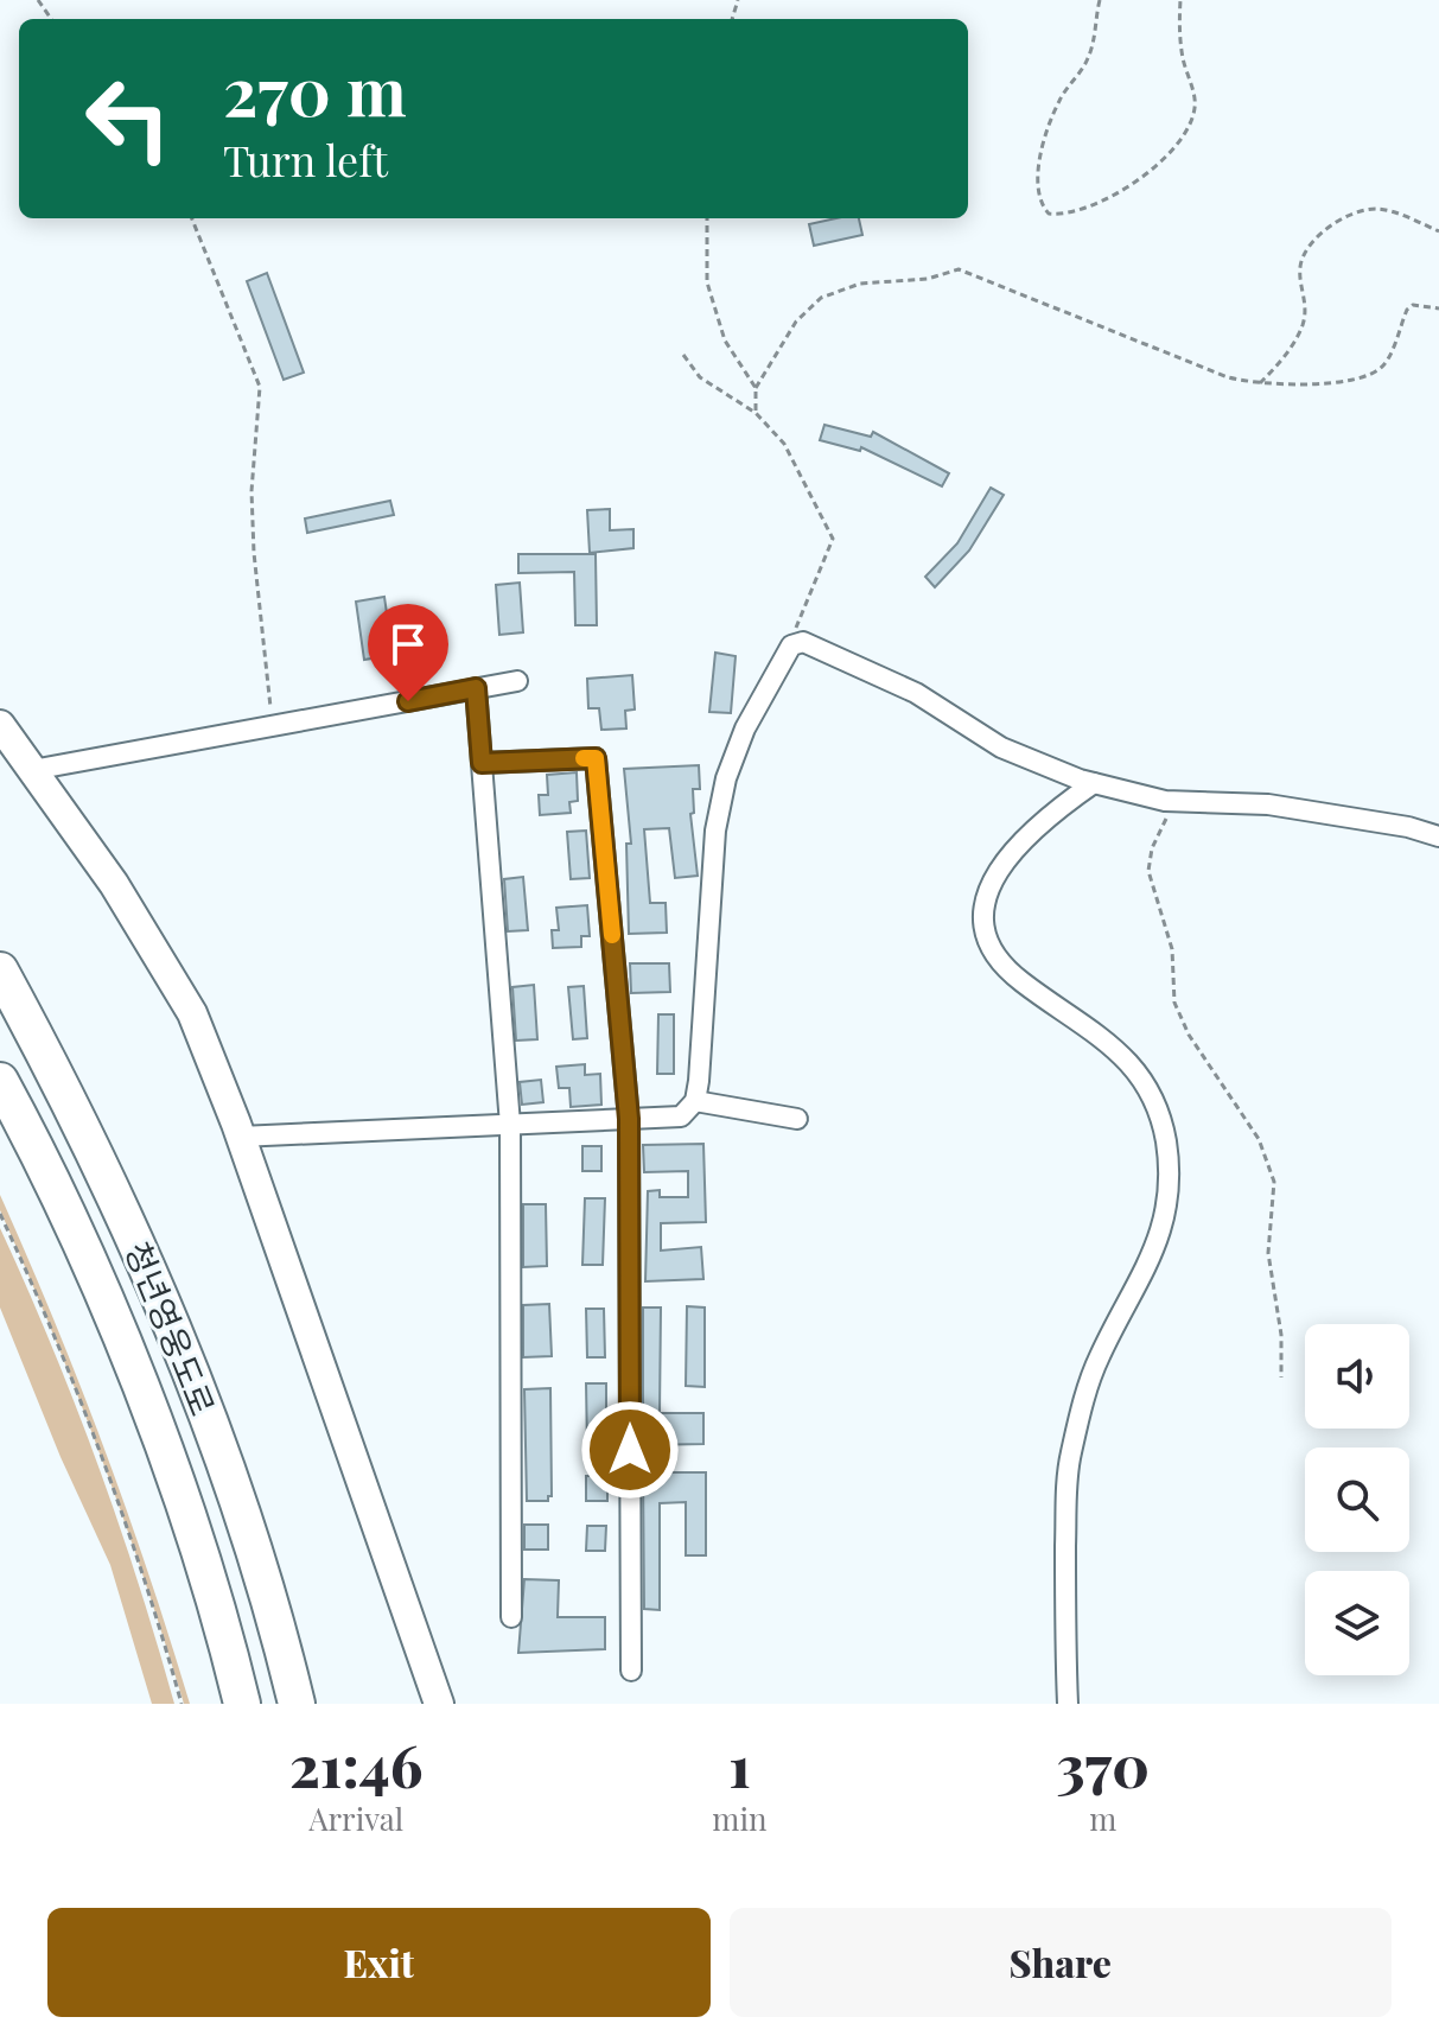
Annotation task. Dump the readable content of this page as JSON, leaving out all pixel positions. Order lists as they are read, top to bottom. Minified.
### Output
{"streets":{"highway":["청년영웅도로"]},"page":{"turn":["270 m","Turn left"],"eta":["21:46","Arrival","1","min","370","m"],"buttons":["Exit","Share"]}}
